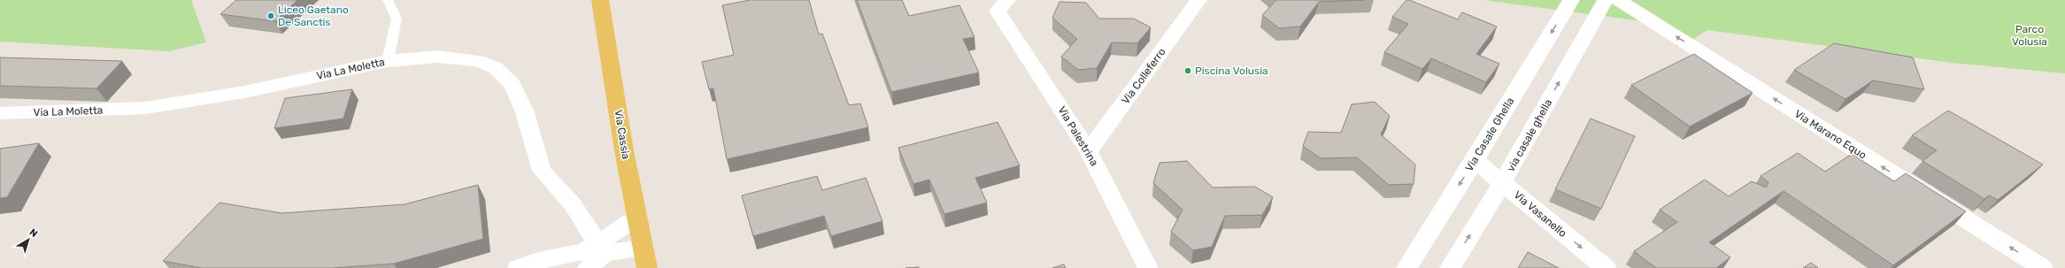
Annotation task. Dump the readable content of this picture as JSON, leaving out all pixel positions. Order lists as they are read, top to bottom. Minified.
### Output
{"streets":{"main road":["Via Cassia"],"street":["Via La Moletta","Via Colleferro","Via Casale Ghella","Via Marano Equo","via casale ghella","Via Palestrina","Via Vasanello"]},"crossings":[["Via Colleferro","Via Palestrina"],["Via Casale Ghella","Via Vasanello"],["via casale ghella","Via Vasanello"]],"one_way":["Via Casale Ghella","Via Marano Equo","via casale ghella","Via Vasanello"],"parks":["Parco Volusia"],"places":["Liceo Gaetano De Sanctis","Piscina Volusia"],"north":"top right"}
